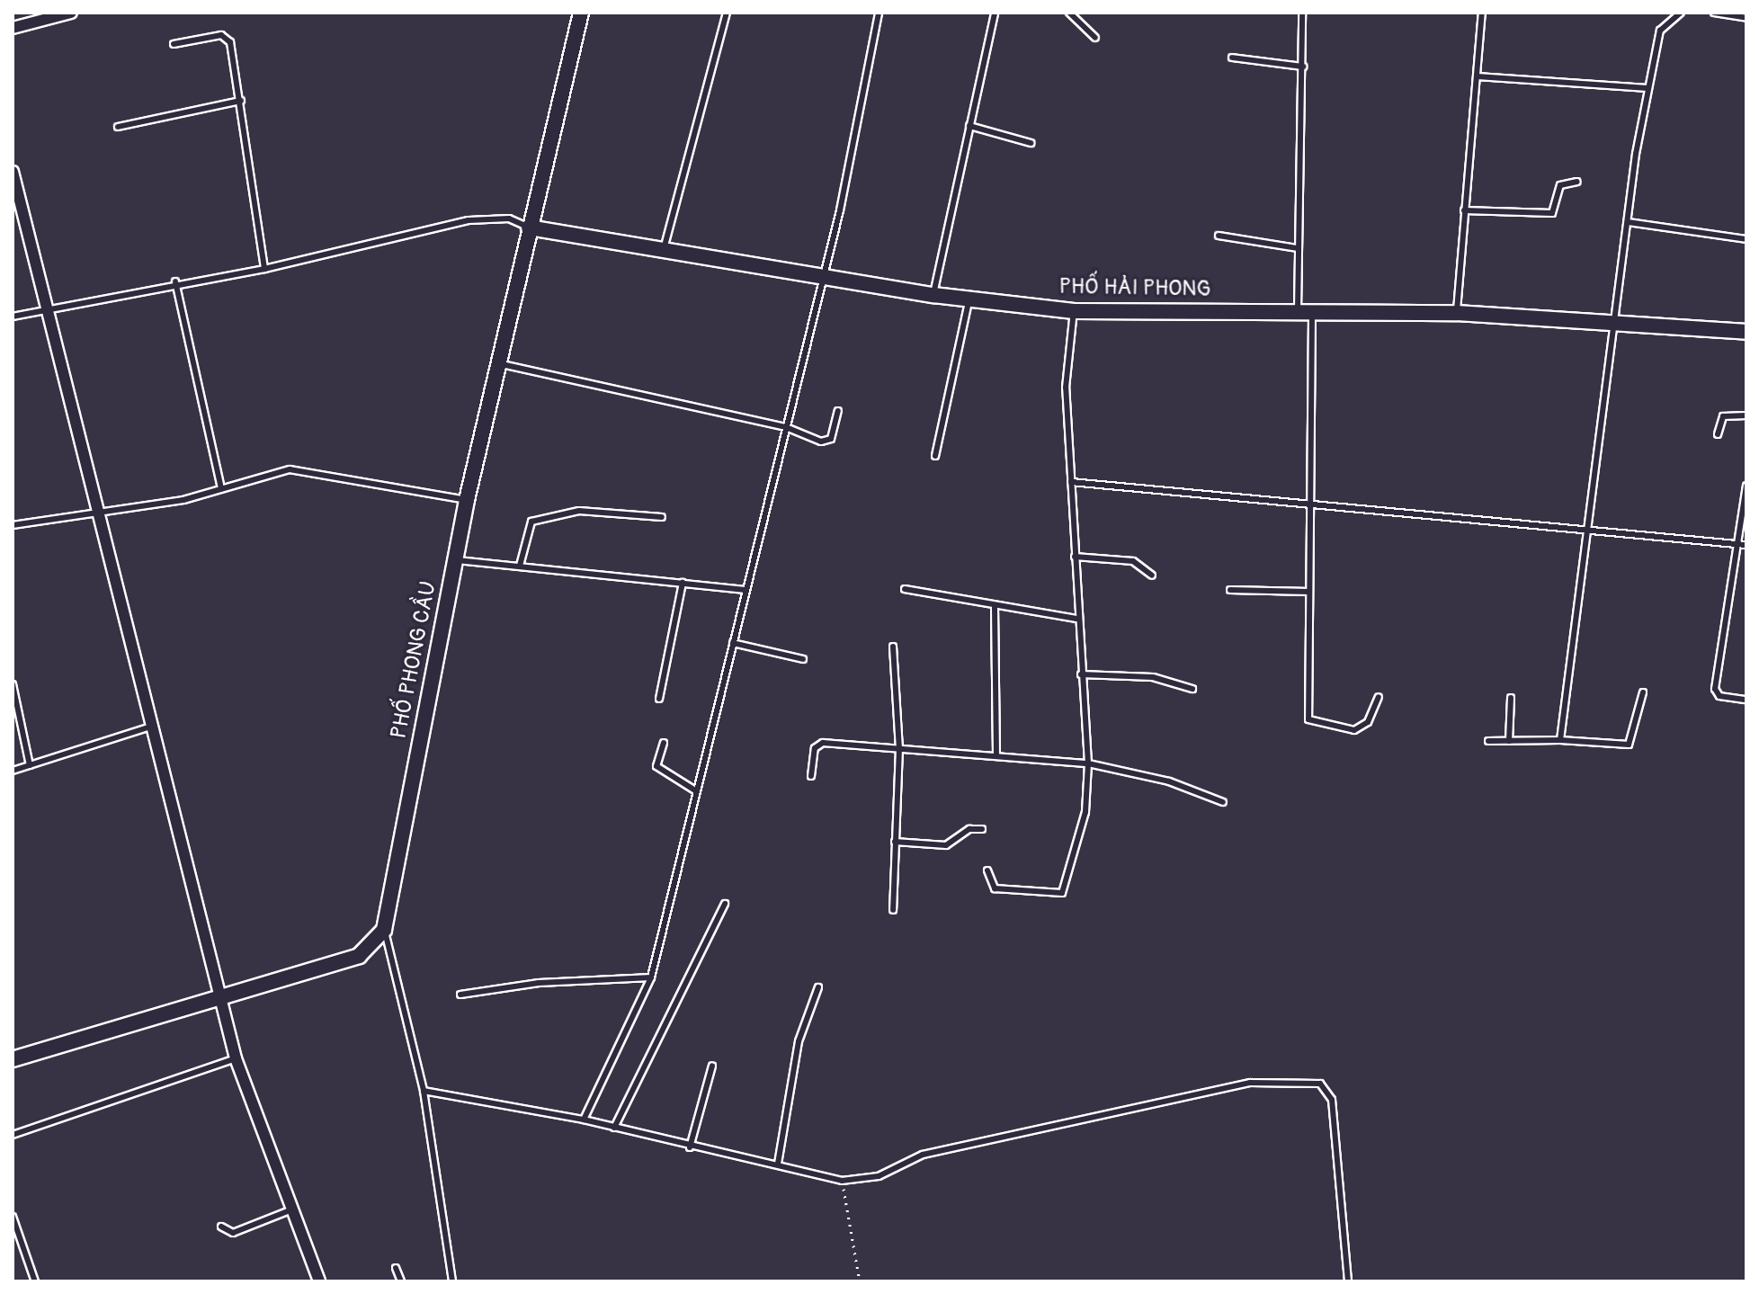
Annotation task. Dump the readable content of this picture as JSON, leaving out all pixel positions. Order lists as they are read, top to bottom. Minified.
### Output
{"streets":{"street":["PHỐ HẢI PHONG","PHỐ PHONG CẦU"]},"crossings":[["PHỐ HẢI PHONG","PHỐ PHONG CẦU"]]}
